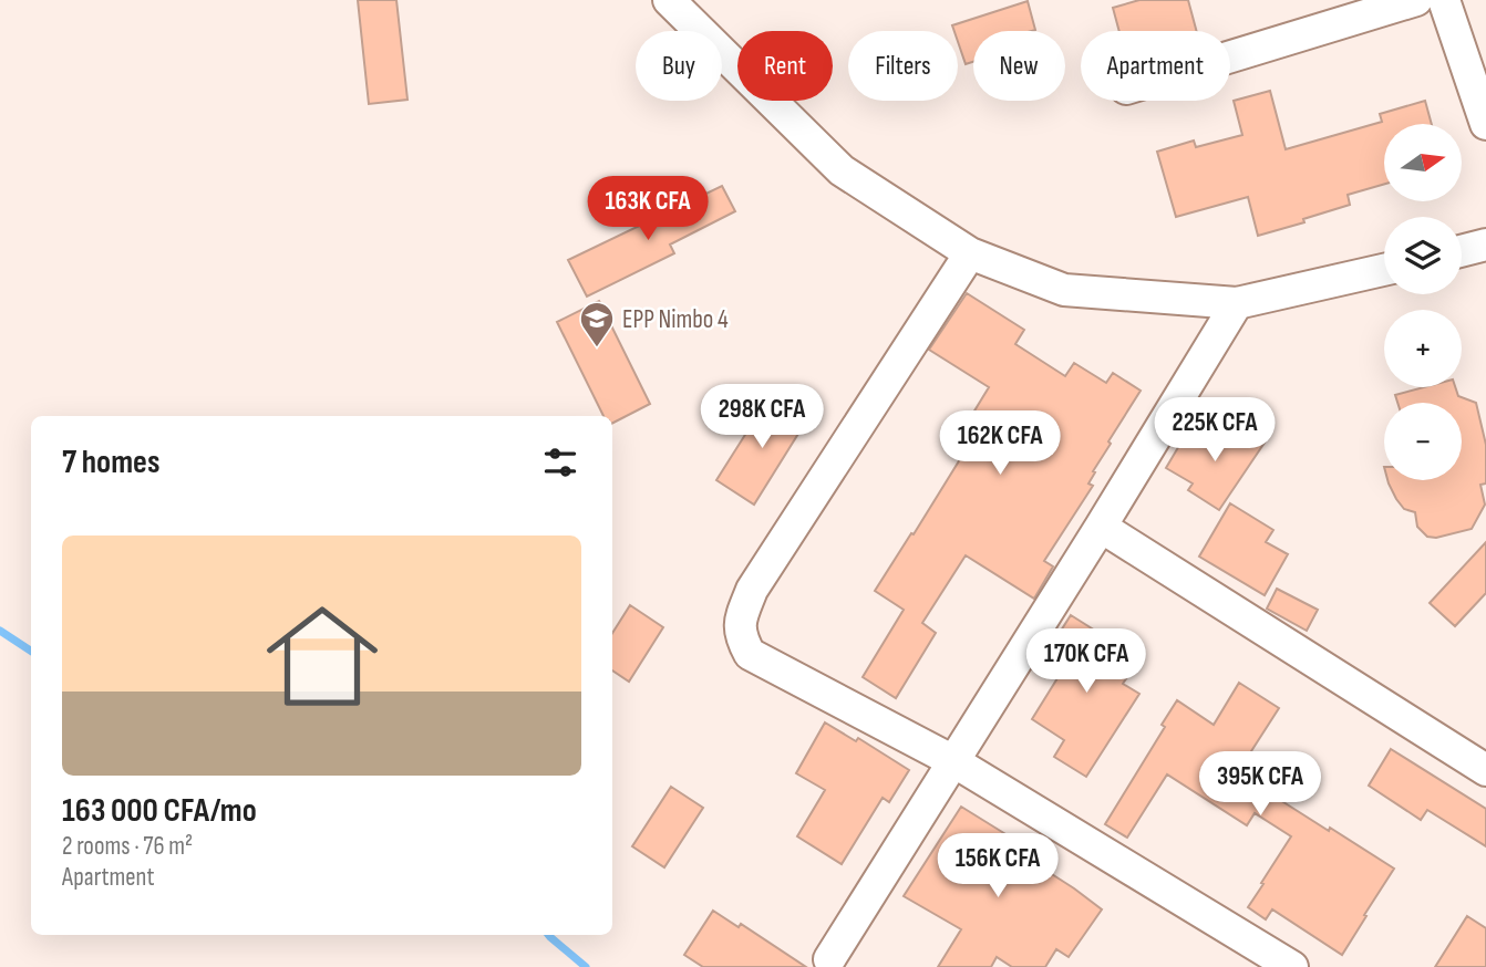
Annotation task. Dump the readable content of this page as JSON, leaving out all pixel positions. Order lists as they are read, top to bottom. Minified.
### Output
{"places":{"school or university":["EPP Nimbo 4"]},"north":"right","page":{"chip":["Buy","Rent","Filters","New","Apartment"],"map_buttons":["+","−"],"price":["163K CFA","298K CFA","225K CFA","162K CFA","170K CFA","395K CFA","156K CFA"],"heading":"7 homes","list":[{"name":"163 000 CFA/mo","note":"2 rooms · 76 m² · Apartment"}]}}
